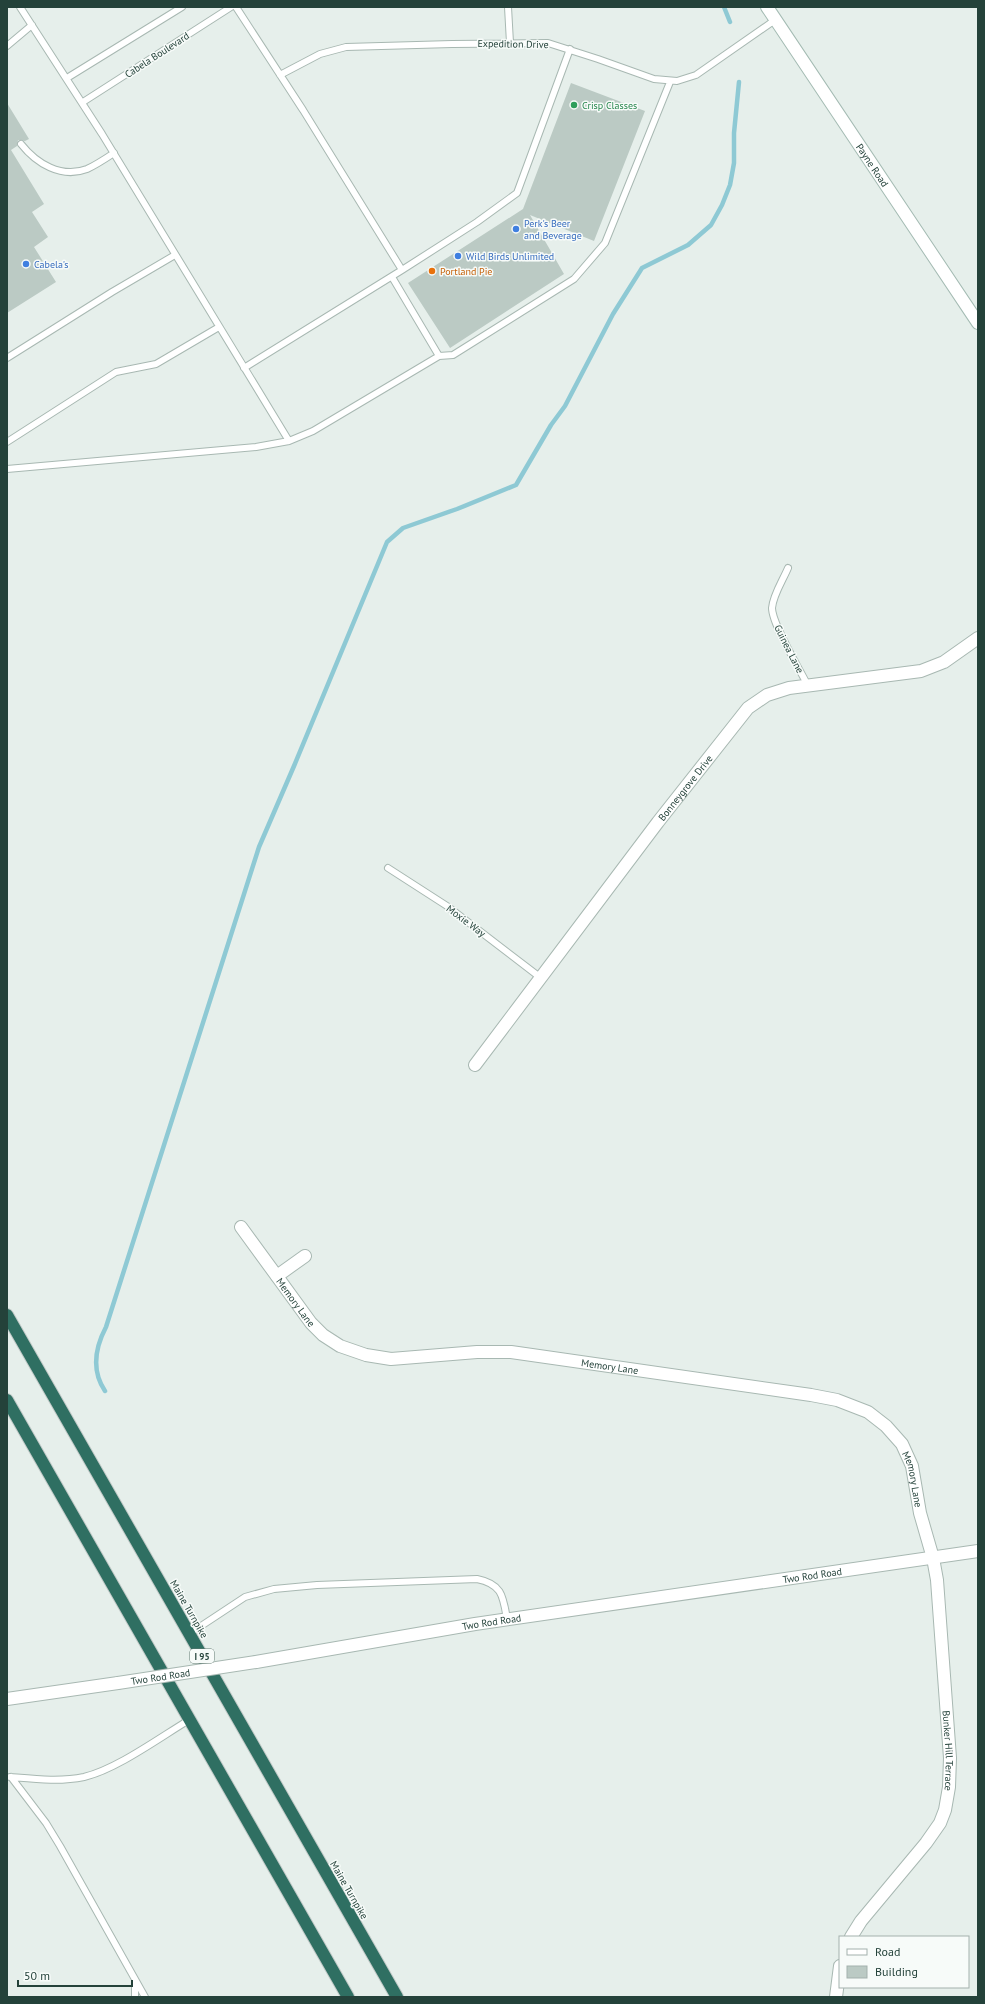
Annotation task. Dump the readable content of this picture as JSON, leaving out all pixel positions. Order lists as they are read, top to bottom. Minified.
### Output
{"streets":{"highway":["Maine Turnpike","I 95"],"street":["Payne Road","Bonneygrove Drive","Memory Lane","Two Rod Road","Bunker Hill Terrace"],"lane":["Expedition Drive","Cabela Boulevard","Guinea Lane","Moxie Way"]},"crossings":[["Expedition Drive","Payne Road"],["Guinea Lane","Bonneygrove Drive"],["Bonneygrove Drive","Moxie Way"],["Memory Lane","Two Rod Road"],["Memory Lane","Bunker Hill Terrace"],["Two Rod Road","Bunker Hill Terrace"]],"places":["Crisp Classes","Perk's Beer and Beverage","Wild Birds Unlimited","Cabela's","Portland Pie"],"legend":["Road","Building"],"scale_bar":"50 m"}
